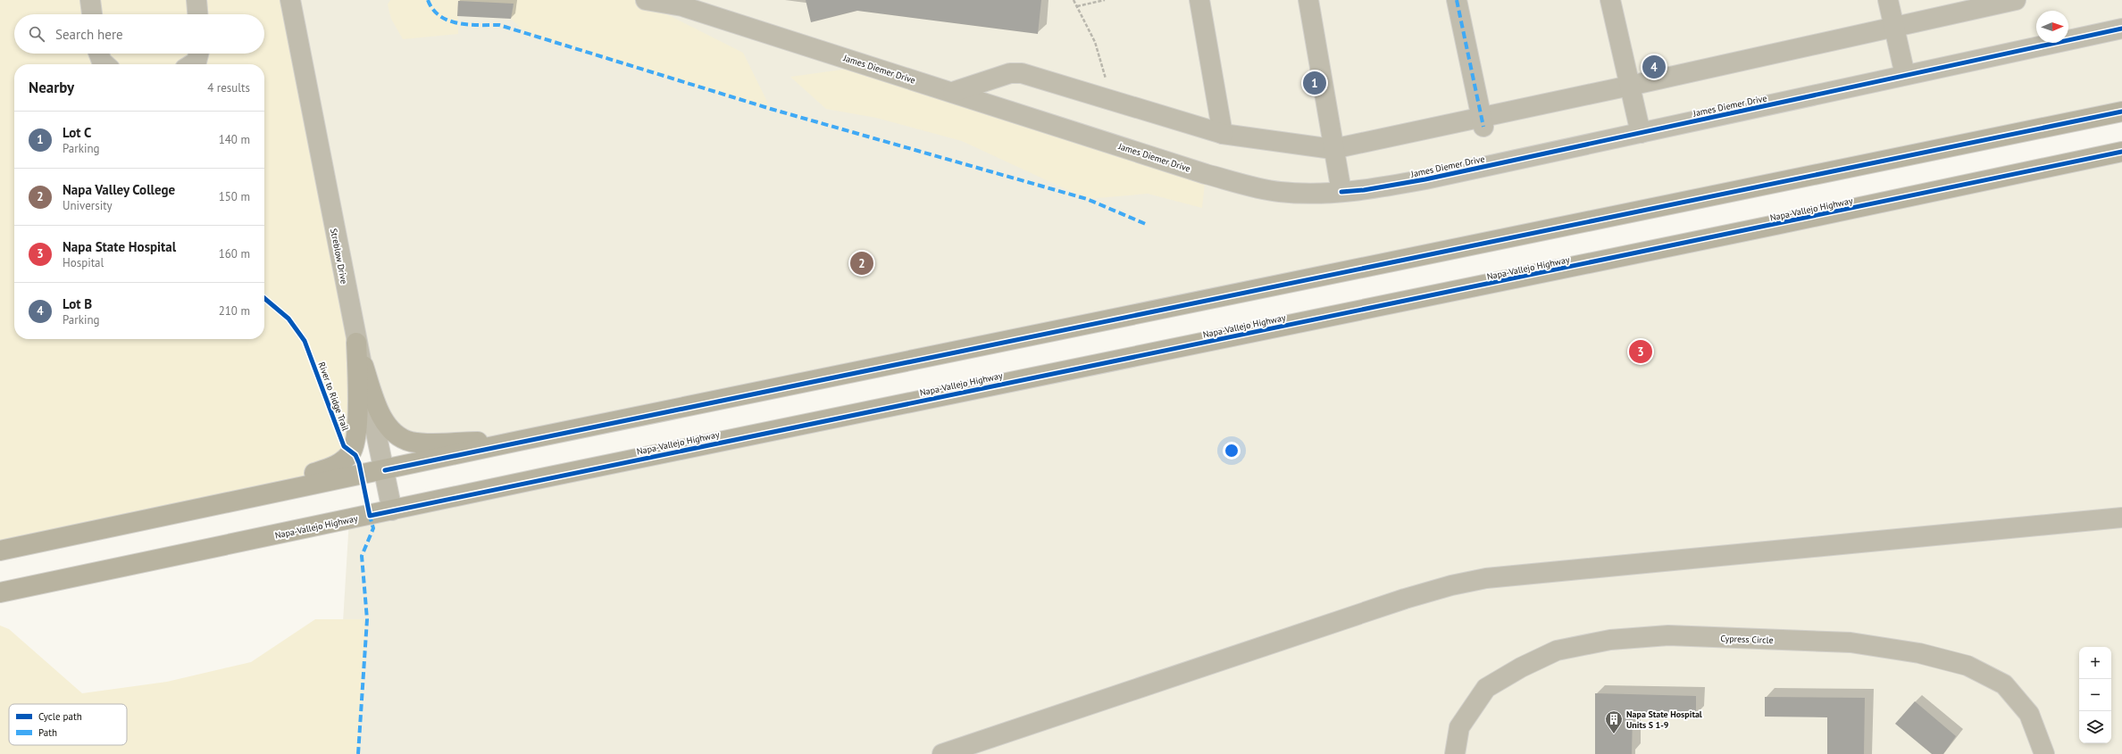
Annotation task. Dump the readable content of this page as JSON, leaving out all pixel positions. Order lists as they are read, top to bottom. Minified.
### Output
{"streets":{"main road":["Napa-Vallejo Highway"],"street":["James Diemer Drive","Streblow Drive","Cypress Circle"],"cycle path":["River to Ridge Trail"]},"crossings":[["Napa-Vallejo Highway","Streblow Drive"]],"places":{"building":["Napa State Hospital Units S 1-9"]},"legend":["Cycle path","Path"],"north":"right","page":{"search":"Search here","pins":["4","1","2","3"],"heading":["Nearby","4 results"],"list":[{"mark":"1","name":"Lot C","note":"Parking","value":"140 m"},{"mark":"2","name":"Napa Valley College","note":"University","value":"150 m"},{"mark":"3","name":"Napa State Hospital","note":"Hospital","value":"160 m"},{"mark":"4","name":"Lot B","note":"Parking","value":"210 m"}],"map_buttons":["+","−"]}}
